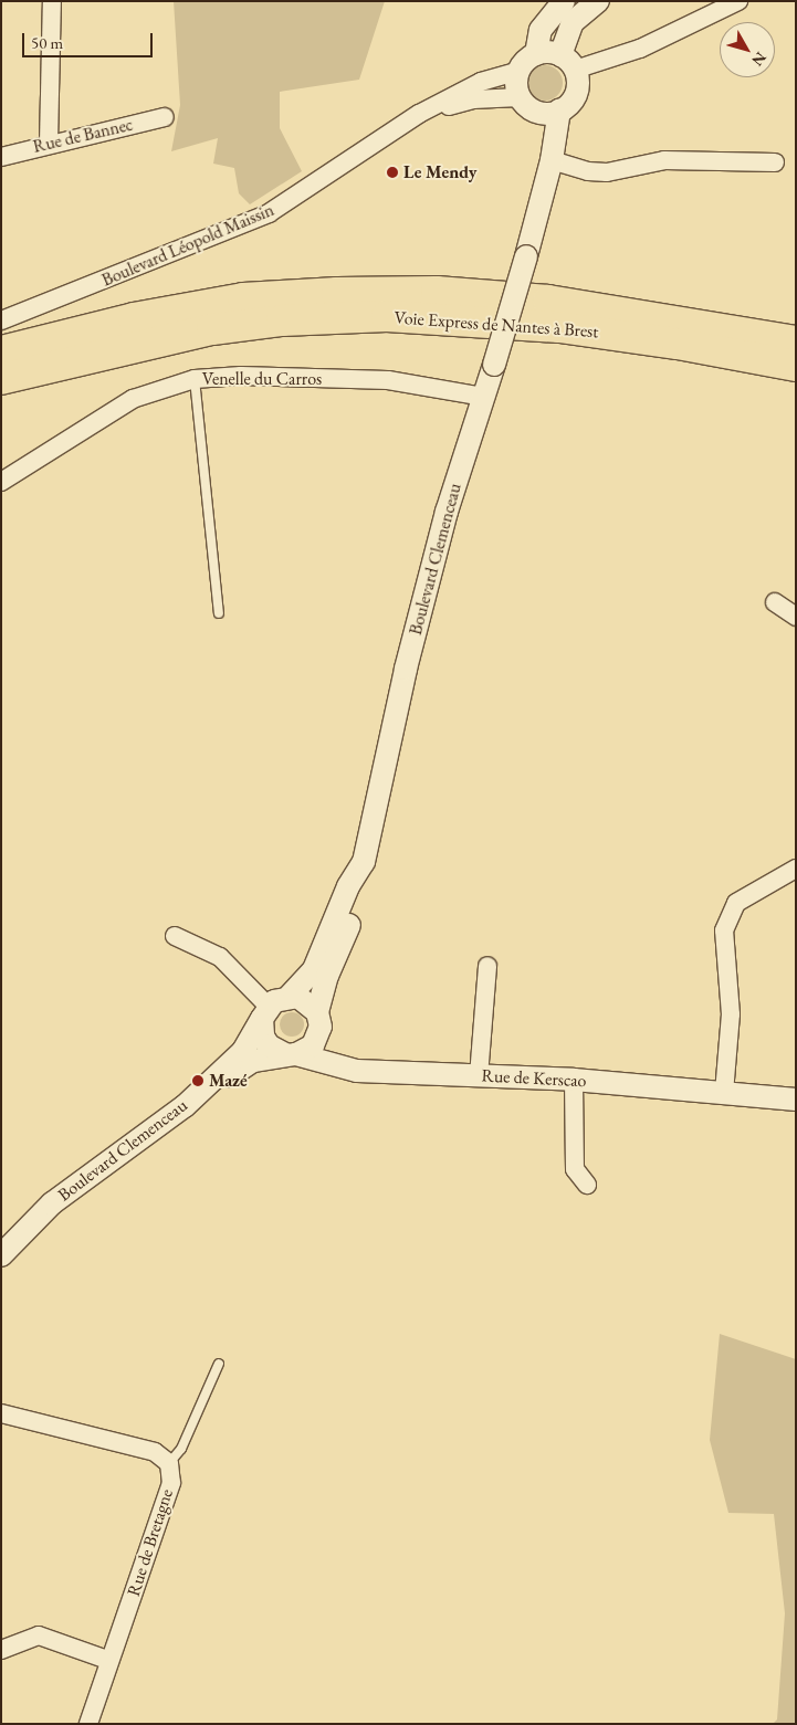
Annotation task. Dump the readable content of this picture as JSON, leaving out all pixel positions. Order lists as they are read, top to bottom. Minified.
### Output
{"streets":{"highway":["Voie Express de Nantes à Brest"],"street":["Rue de Bannec","Boulevard Léopold Maissin","Venelle du Carros","Boulevard Clemenceau","Rue de Kerscao","Rue de Bretagne"]},"crossings":[["Boulevard Léopold Maissin","Boulevard Clemenceau"],["Venelle du Carros","Boulevard Clemenceau"],["Boulevard Clemenceau","Rue de Kerscao"]],"places":["Le Mendy","Mazé"],"scale_bar":"50 m","north":"bottom right"}
